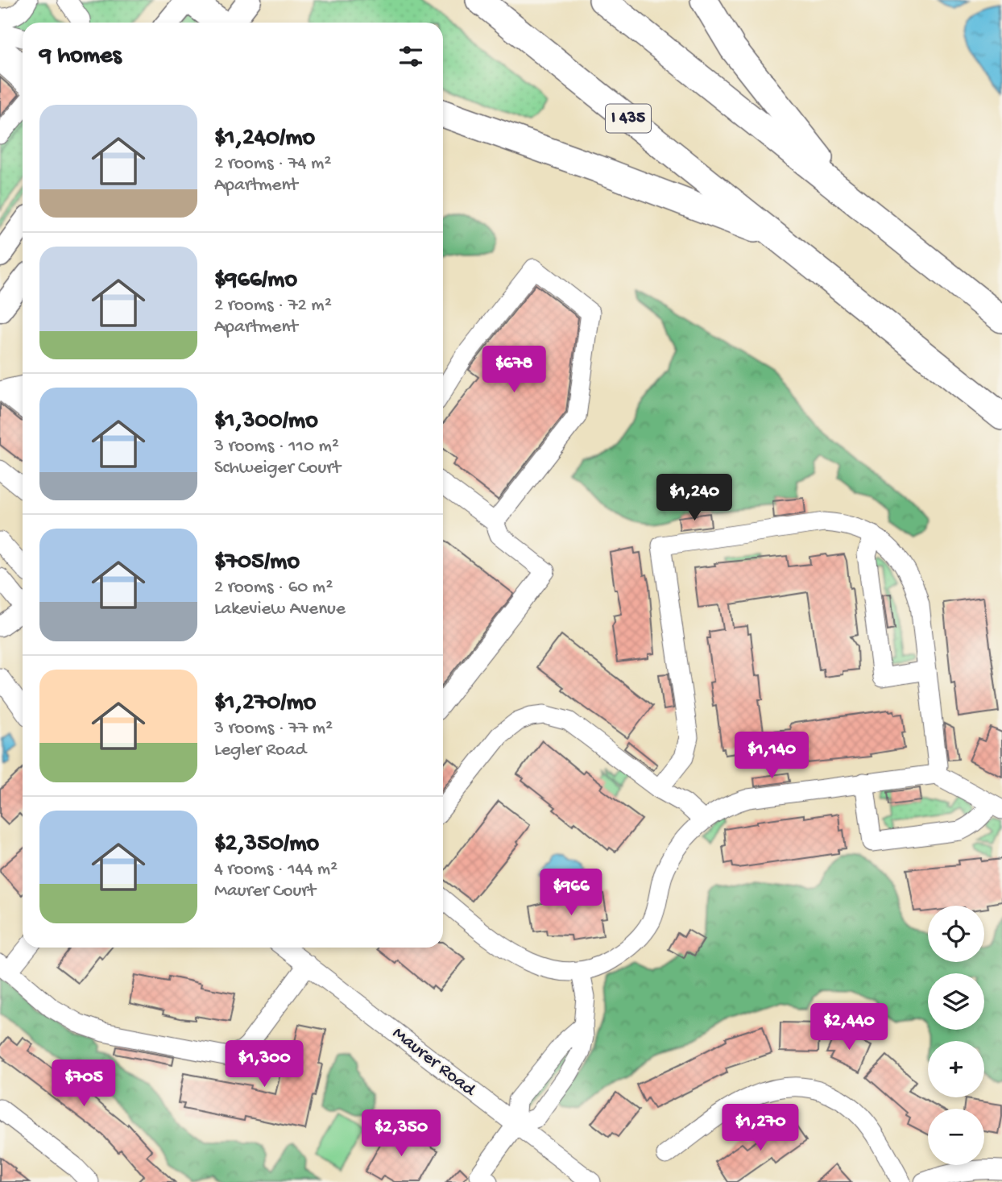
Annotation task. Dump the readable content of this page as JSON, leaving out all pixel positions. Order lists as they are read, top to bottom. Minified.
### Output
{"streets":{"highway":["I 435"],"street":["Maurer Road"]},"page":{"heading":"9 homes","list":[{"name":"$1,240/mo","note":"2 rooms · 74 m² · Apartment"},{"name":"$966/mo","note":"2 rooms · 72 m² · Apartment"},{"name":"$1,300/mo","note":"3 rooms · 110 m² · Schweiger Court"},{"name":"$705/mo","note":"2 rooms · 60 m² · Lakeview Avenue"},{"name":"$1,270/mo","note":"3 rooms · 77 m² · Legler Road"},{"name":"$2,350/mo","note":"4 rooms · 144 m² · Maurer Court"}],"price":["$678","$1,240","$1,140","$966","$2,440","$1,300","$705","$1,270","$2,350"],"map_buttons":["+","−"]}}
